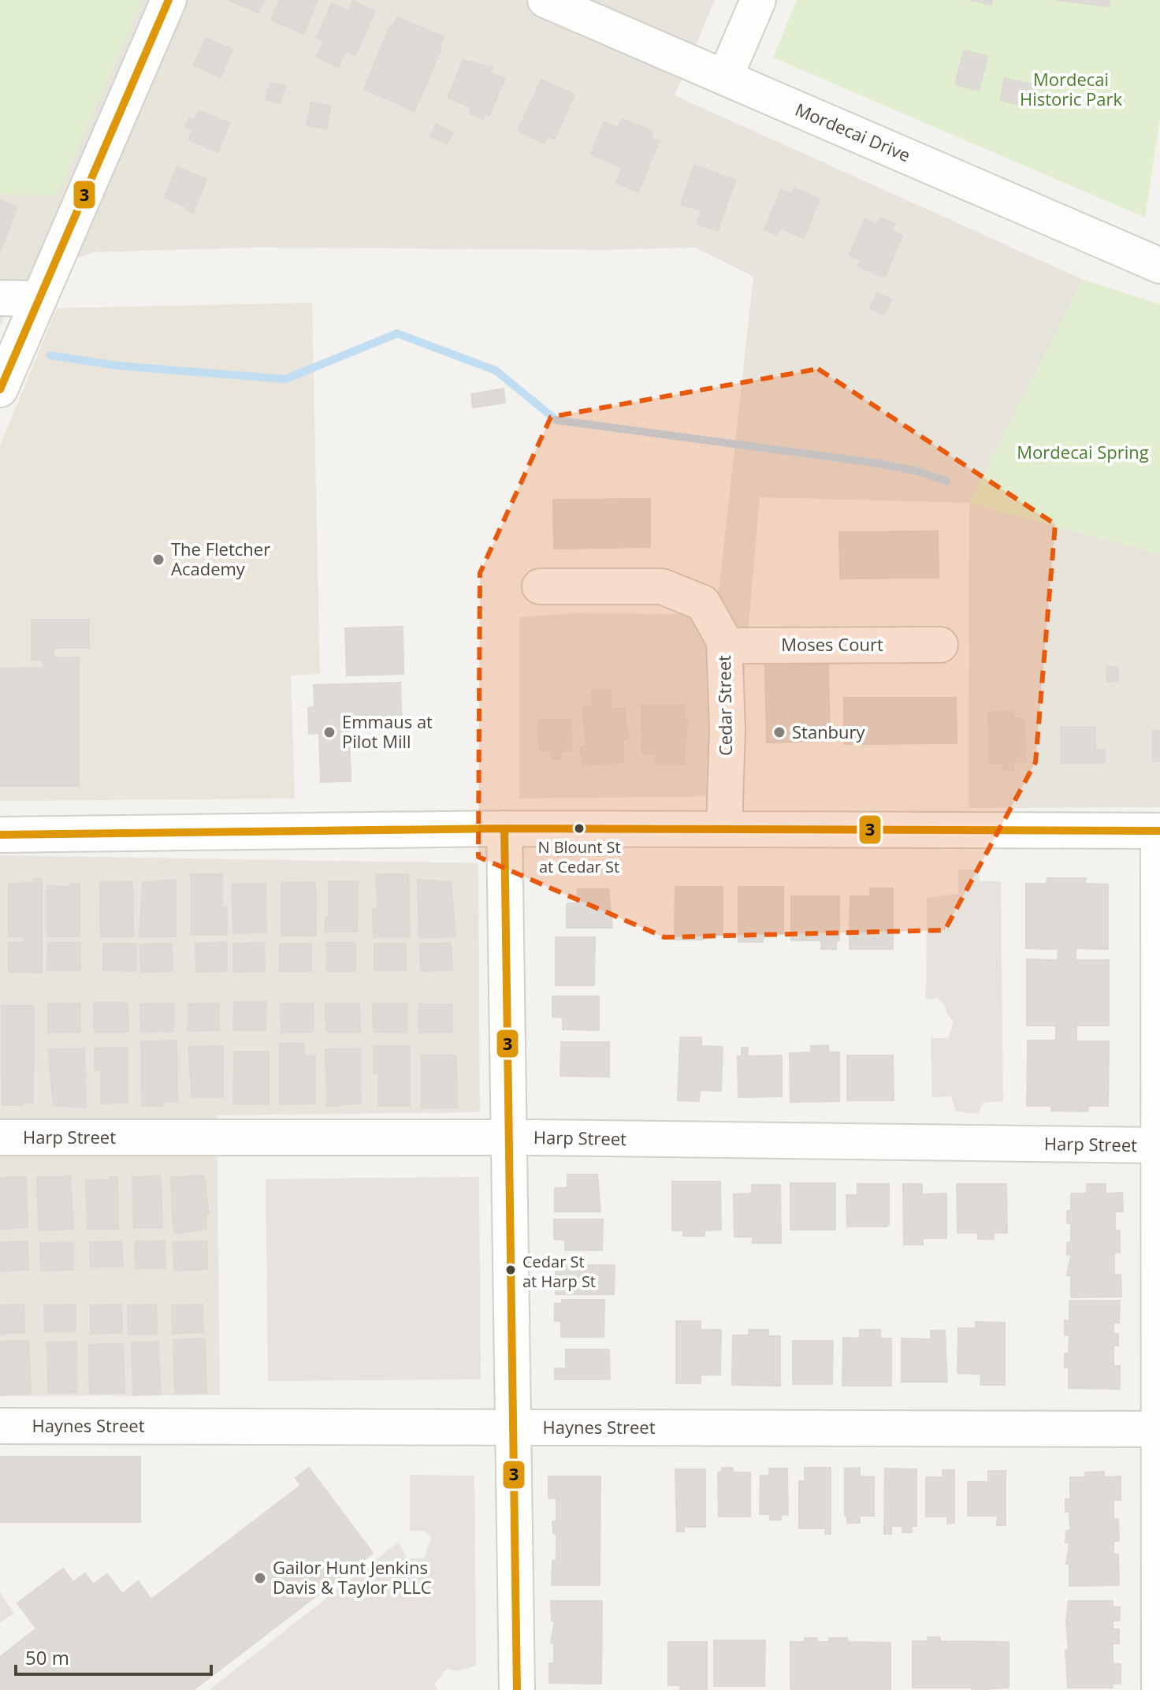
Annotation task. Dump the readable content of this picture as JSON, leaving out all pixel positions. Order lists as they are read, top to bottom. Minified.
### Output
{"streets":{"street":["Mordecai Drive","Moses Court","Cedar Street","Harp Street","Haynes Street"]},"crossings":[["Moses Court","Cedar Street"]],"parks":["Mordecai Historic Park","Mordecai Spring"],"places":["The Fletcher Academy","Emmaus at Pilot Mill","Stanbury","N Blount St at Cedar St","Cedar St at Harp St","Gailor Hunt Jenkins Davis & Taylor PLLC"],"lines":["transit line 3"],"scale_bar":"50 m"}
